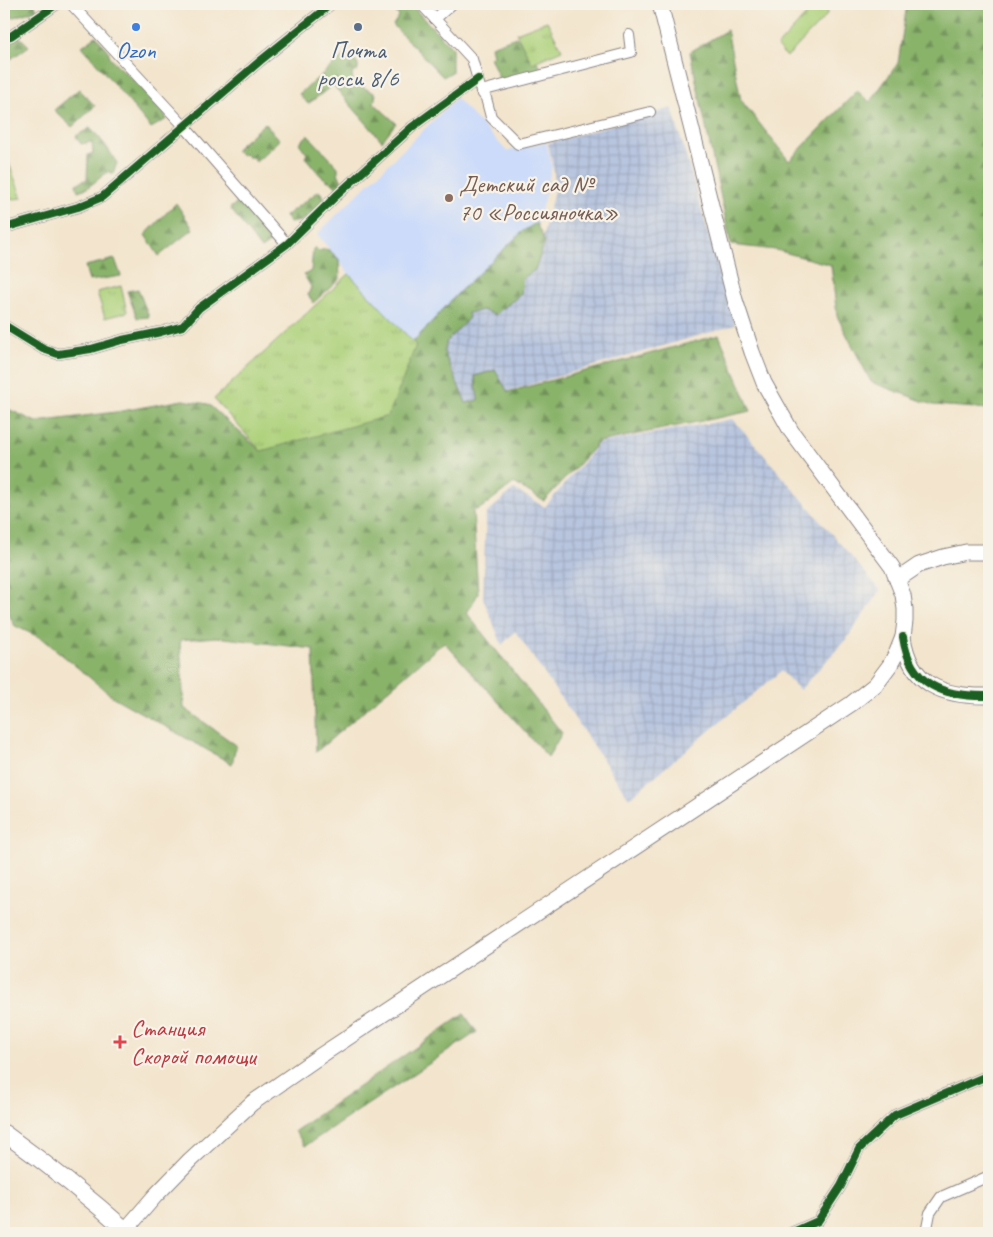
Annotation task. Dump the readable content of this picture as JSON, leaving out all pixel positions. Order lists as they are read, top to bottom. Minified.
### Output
{"places":{"other":["Ozon","Почта росси 8/6","Детский сад № 70 «Россияночка»"],"health":["Станция Скорой помощи"]}}
